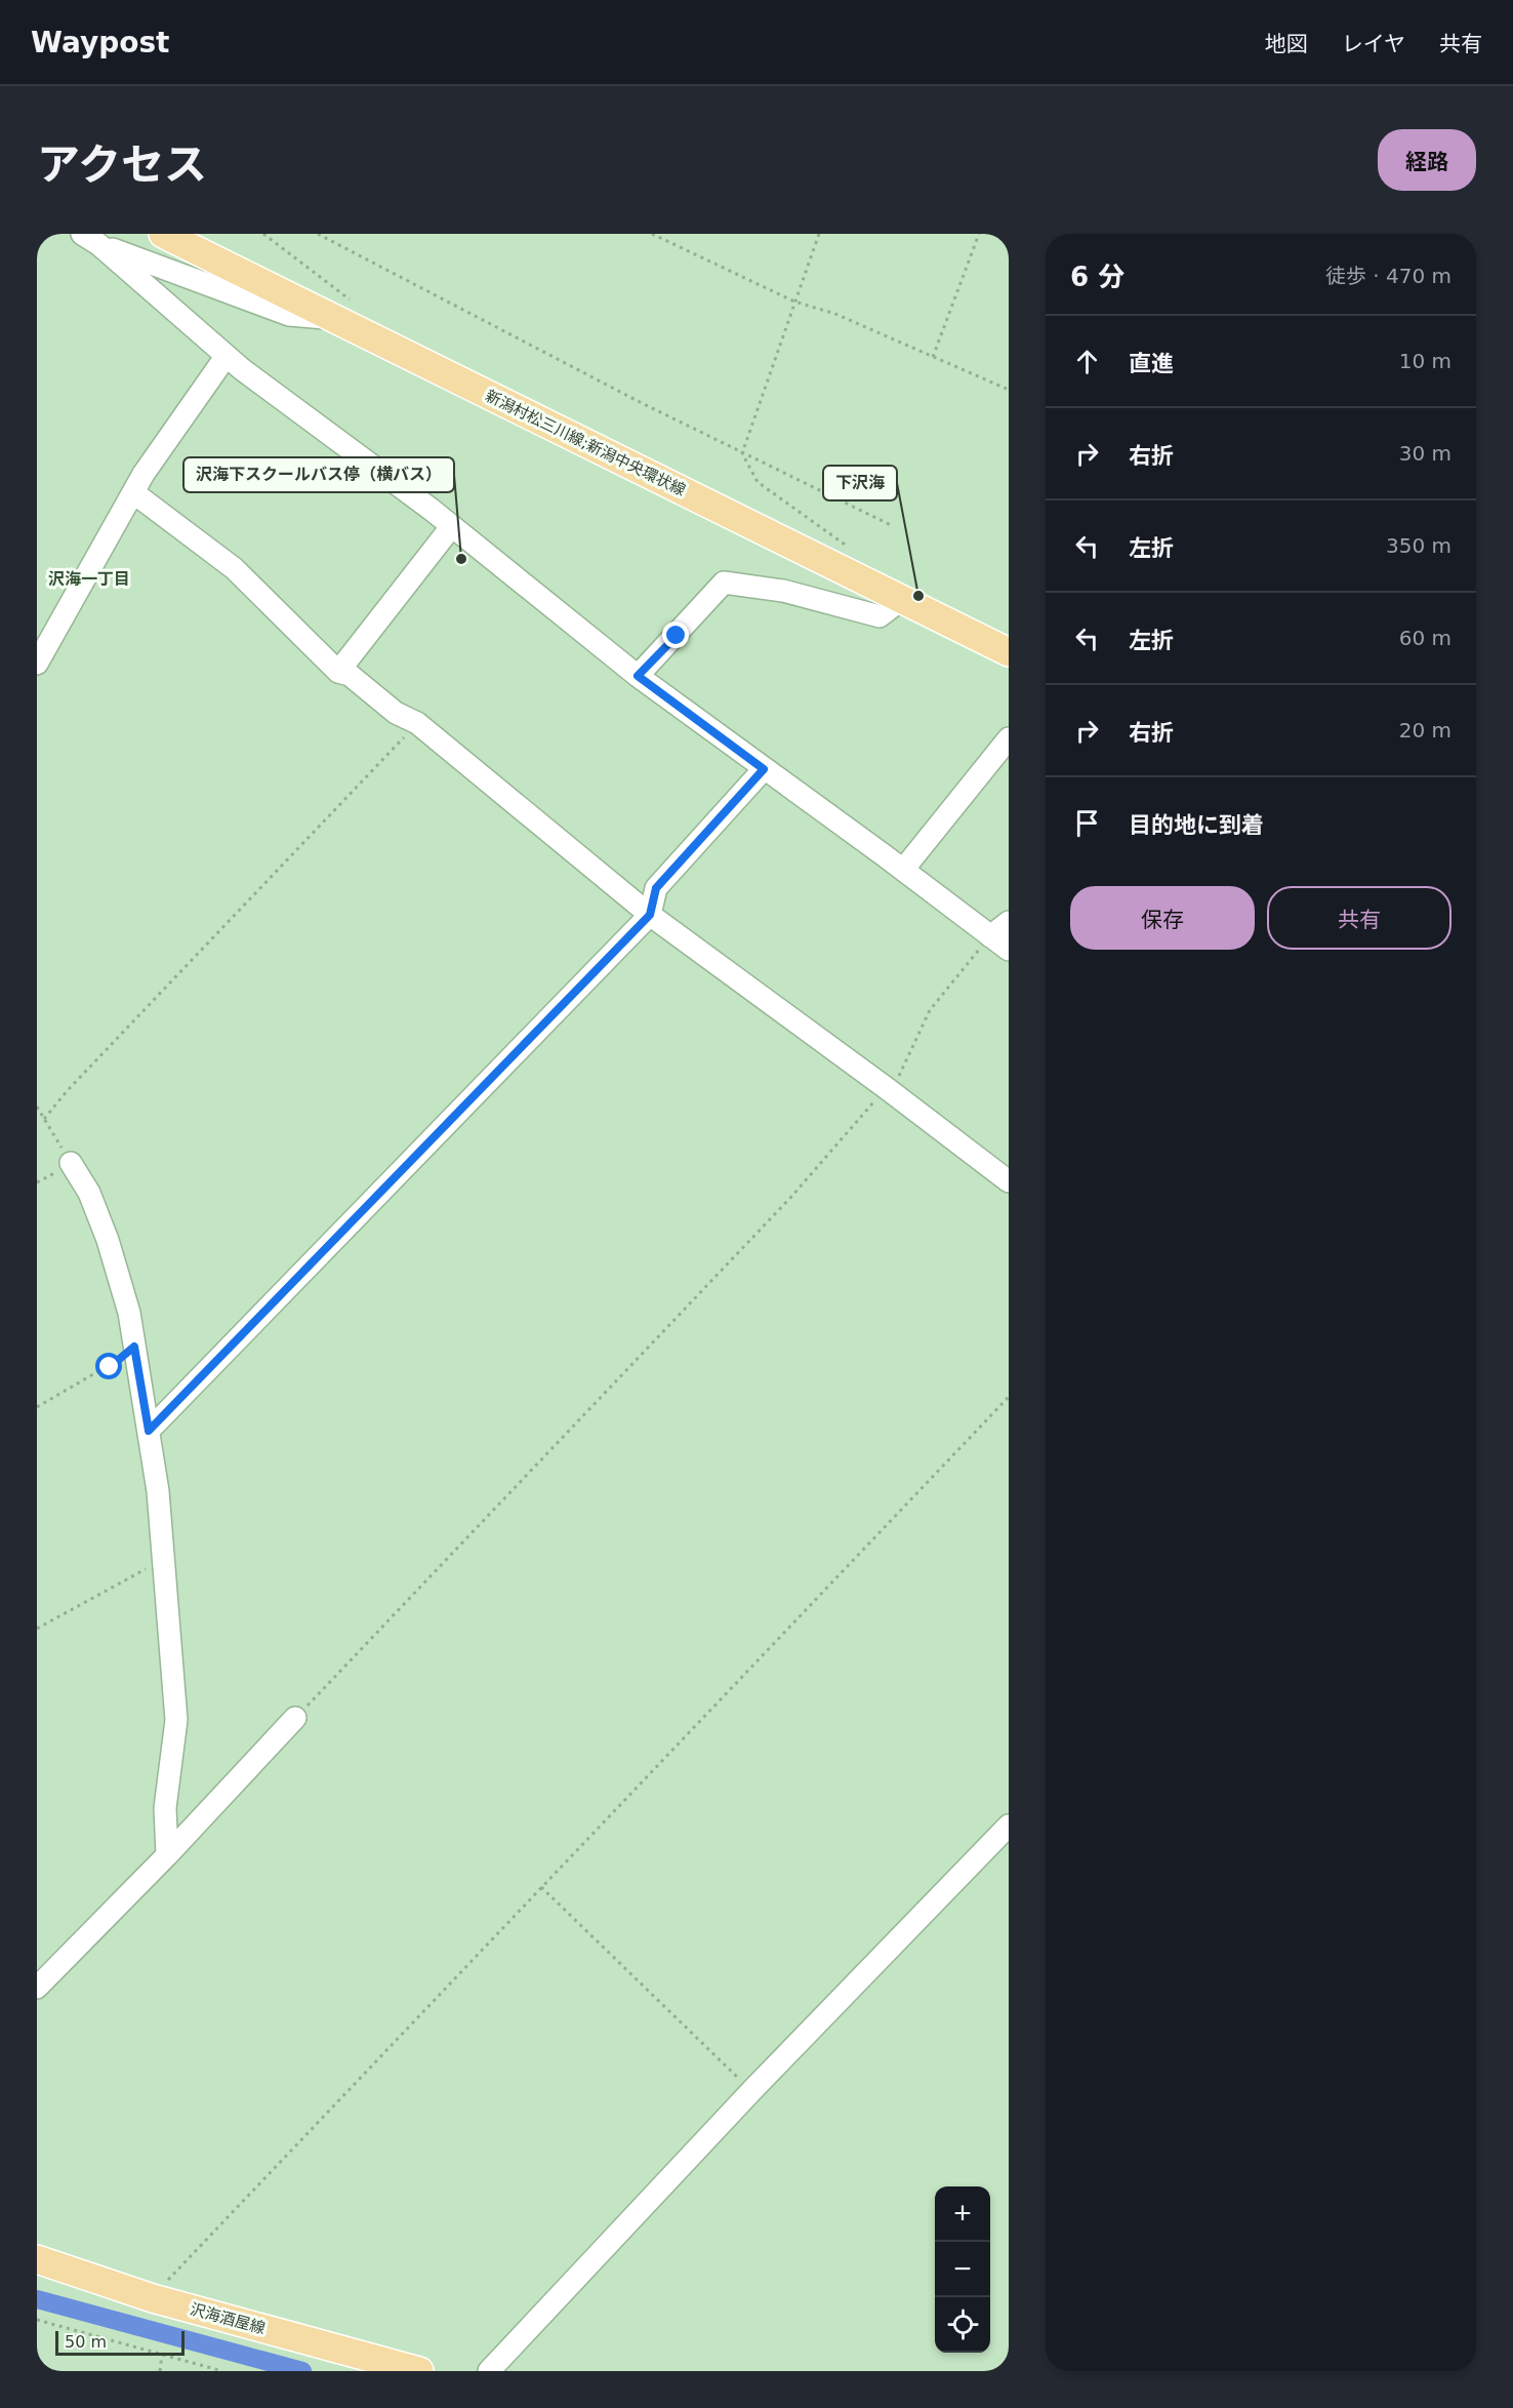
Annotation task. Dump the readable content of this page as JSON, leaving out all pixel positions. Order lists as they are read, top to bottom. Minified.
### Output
{"streets":{"main road":["新潟村松三川線;新潟中央環状線","沢海酒屋線"]},"districts":["沢海一丁目"],"places":["沢海下スクールバス停（横バス）","下沢海"],"scale_bar":"50 m","page":{"header":"Waypost","nav":["地図","レイヤ","共有"],"title":"アクセス","buttons":["経路",["保存","共有"]],"heading":["6 分","徒歩 · 470 m"],"list":[["直進","10 m"],["右折","30 m"],["左折","350 m"],["左折","60 m"],["右折","20 m"],"目的地に到着"],"map_buttons":["+","−"],"scale":"50 m"}}
